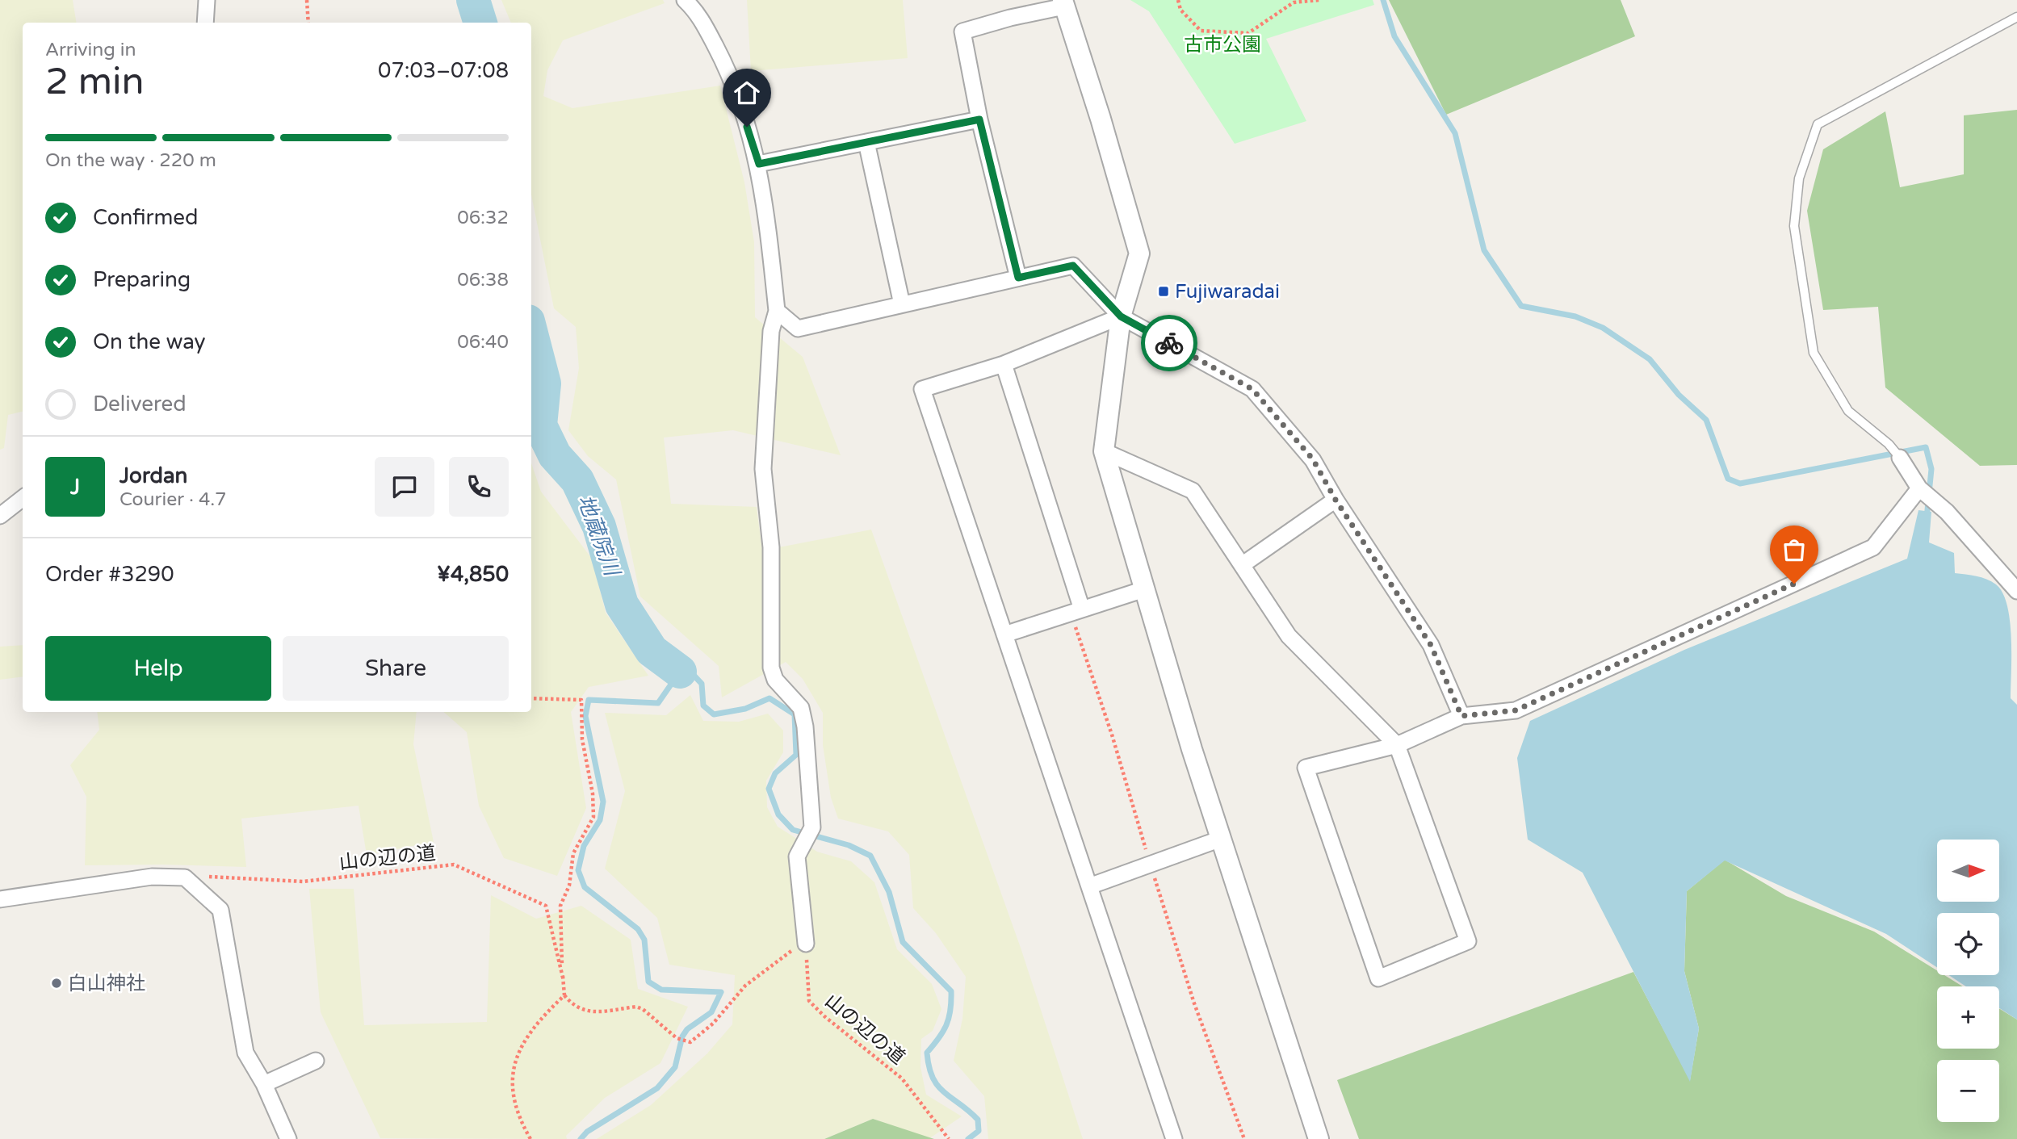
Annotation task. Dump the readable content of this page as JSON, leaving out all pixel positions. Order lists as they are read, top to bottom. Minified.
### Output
{"streets":{"path":["山の辺の道"]},"water":["地蔵院川"],"parks":["古市公園"],"places":{"transit":["Fujiwaradai"],"other":["白山神社"]},"north":"right","page":{"heading":["2 min","Arriving in","07:03–07:08"],"panel":["Jordan","Courier · 4.7","Order #3290","¥4,850"],"bar":"On the way · 220 m","list":[["Confirmed","06:32"],["Preparing","06:38"],["On the way","06:40"],"Delivered"],"round":"J","buttons":["Help","Share"],"map_buttons":["+","−"]}}
